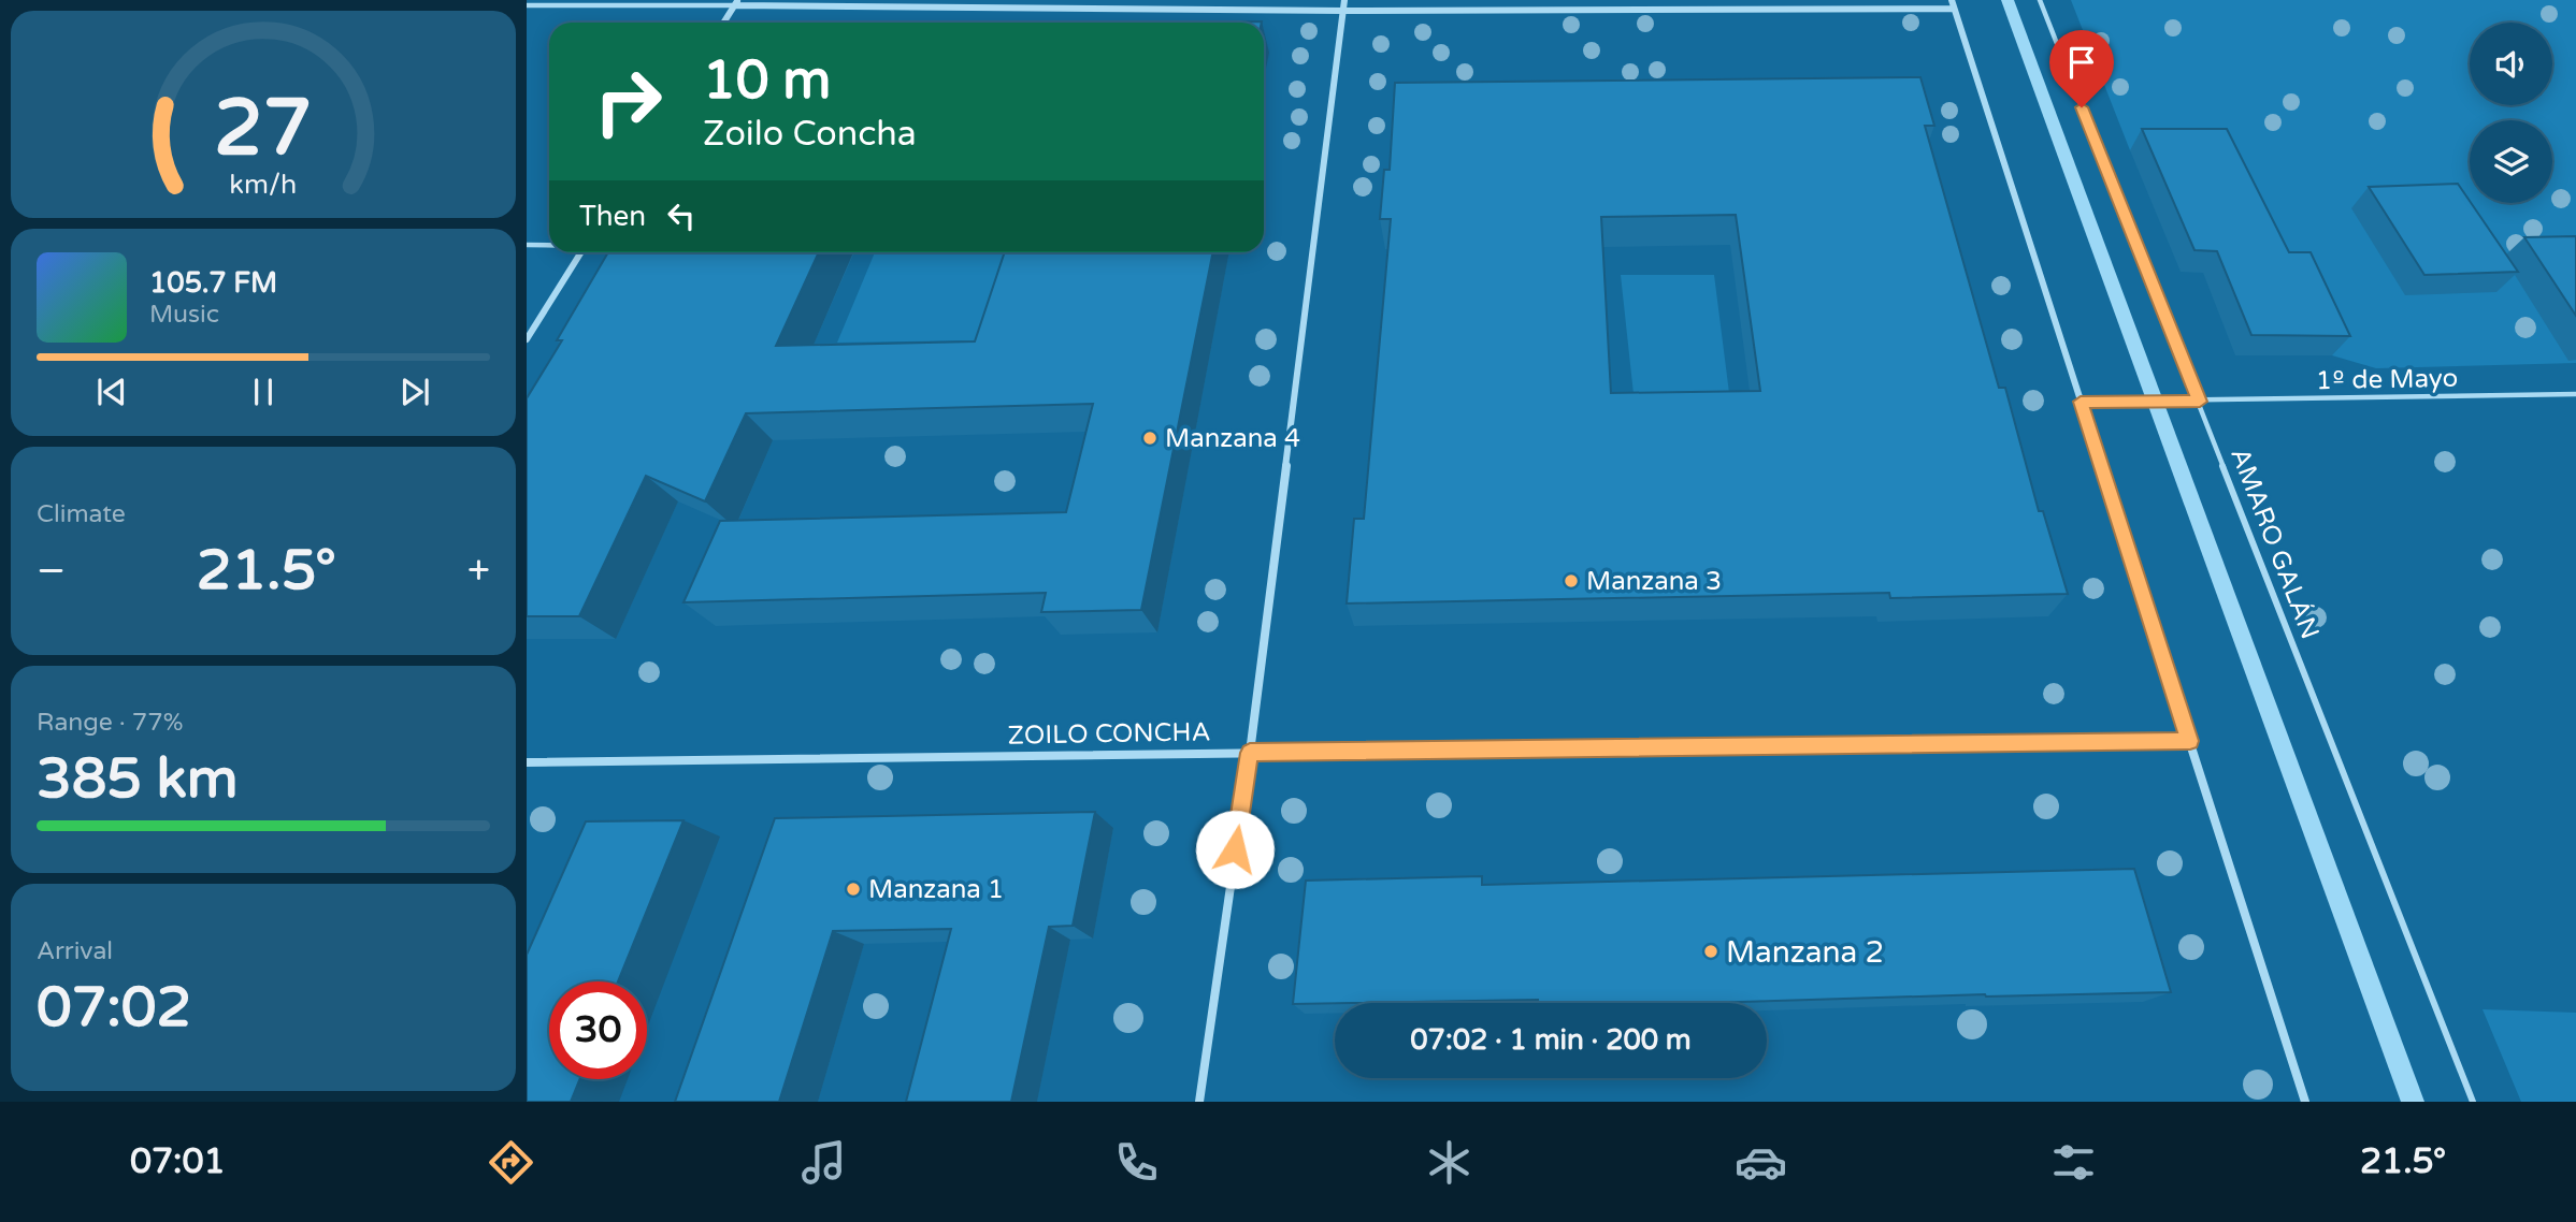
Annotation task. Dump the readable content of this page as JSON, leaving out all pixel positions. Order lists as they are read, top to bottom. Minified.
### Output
{"streets":{"street":["ZOILO CONCHA"],"lane":["1º de Mayo","AMARO GALÁN"]},"crossings":[["1º de Mayo","AMARO GALÁN"]],"places":["Manzana 4","Manzana 3","Manzana 1","Manzana 2"],"page":{"turn":["10 m","Zoilo Concha"],"then":"Then","song":["105.7 FM","Music"],"tile":["Climate",["Range · 77%","385 km"],["Arrival","07:02"]],"heat":["−","21.5°","+"],"limit":"30","trip":"07:02 · 1 min · 200 m","tabs":["07:01","21.5°"],"gauge":["27","km/h"]}}
